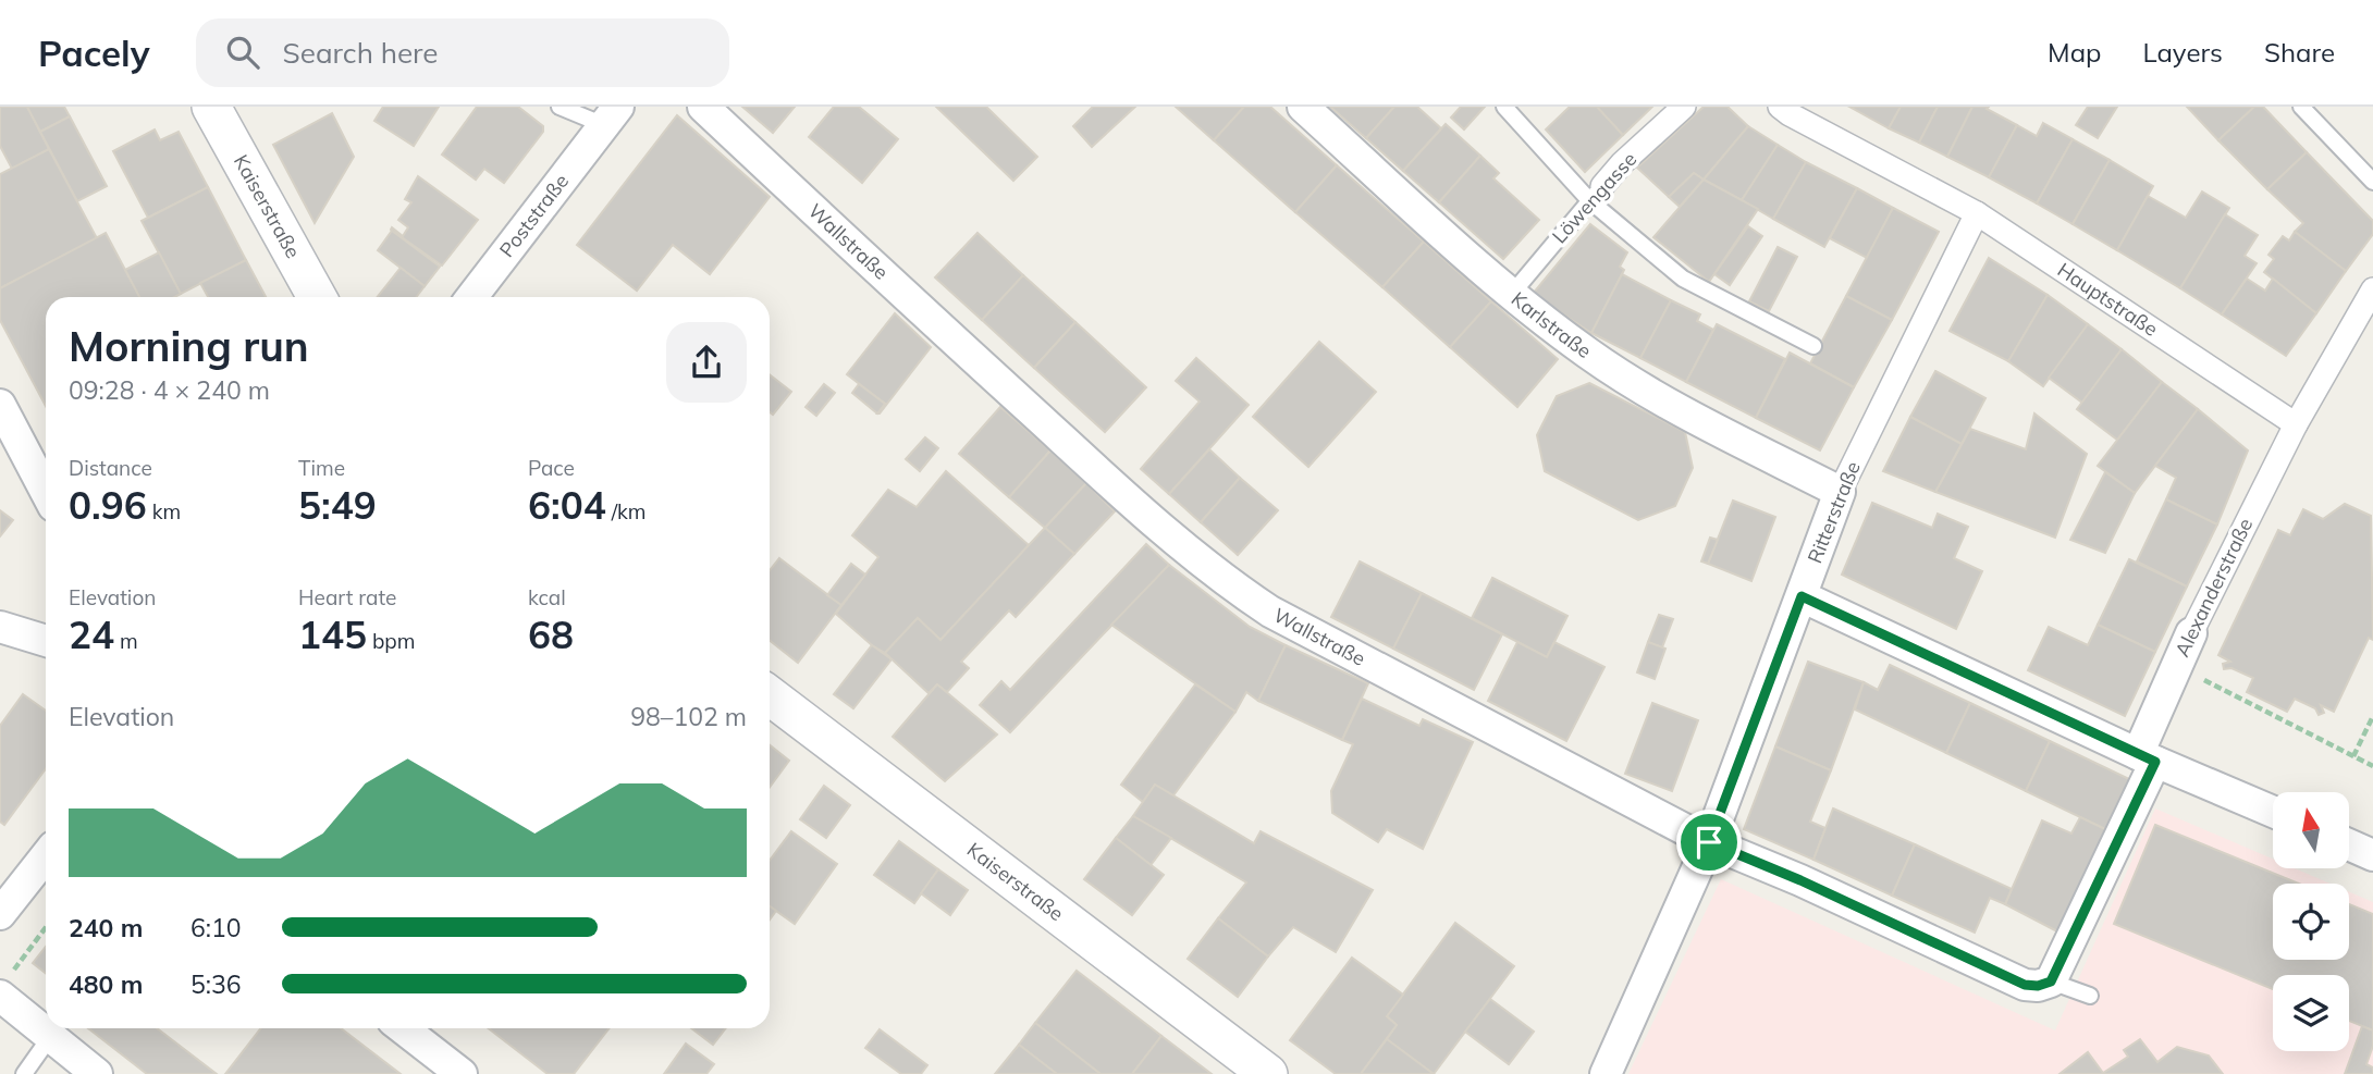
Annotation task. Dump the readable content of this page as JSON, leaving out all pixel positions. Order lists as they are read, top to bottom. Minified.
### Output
{"streets":{"street":["Löwengasse","Kaiserstraße","Poststraße","Wallstraße","Hauptstraße","Karlstraße","Ritterstraße","Alexanderstraße"]},"crossings":[["Löwengasse","Karlstraße"],["Wallstraße","Ritterstraße"],["Wallstraße","Alexanderstraße"],["Hauptstraße","Ritterstraße"],["Hauptstraße","Alexanderstraße"],["Karlstraße","Ritterstraße"]],"north":"top","page":{"header":"Pacely","search":"Search here","nav":["Map","Layers","Share"],"heading":["Morning run","09:28 · 4 × 240 m"],"stats":[["Distance","0.96 km"],["Time","5:49"],["Pace","6:04 /km"],["Elevation","24 m"],["Heart rate","145 bpm"],["kcal","68"]],"chart":["Elevation","98–102 m"],"list":[{"name":"240 m","note":"6:10"},{"name":"480 m","note":"5:36"}]}}
